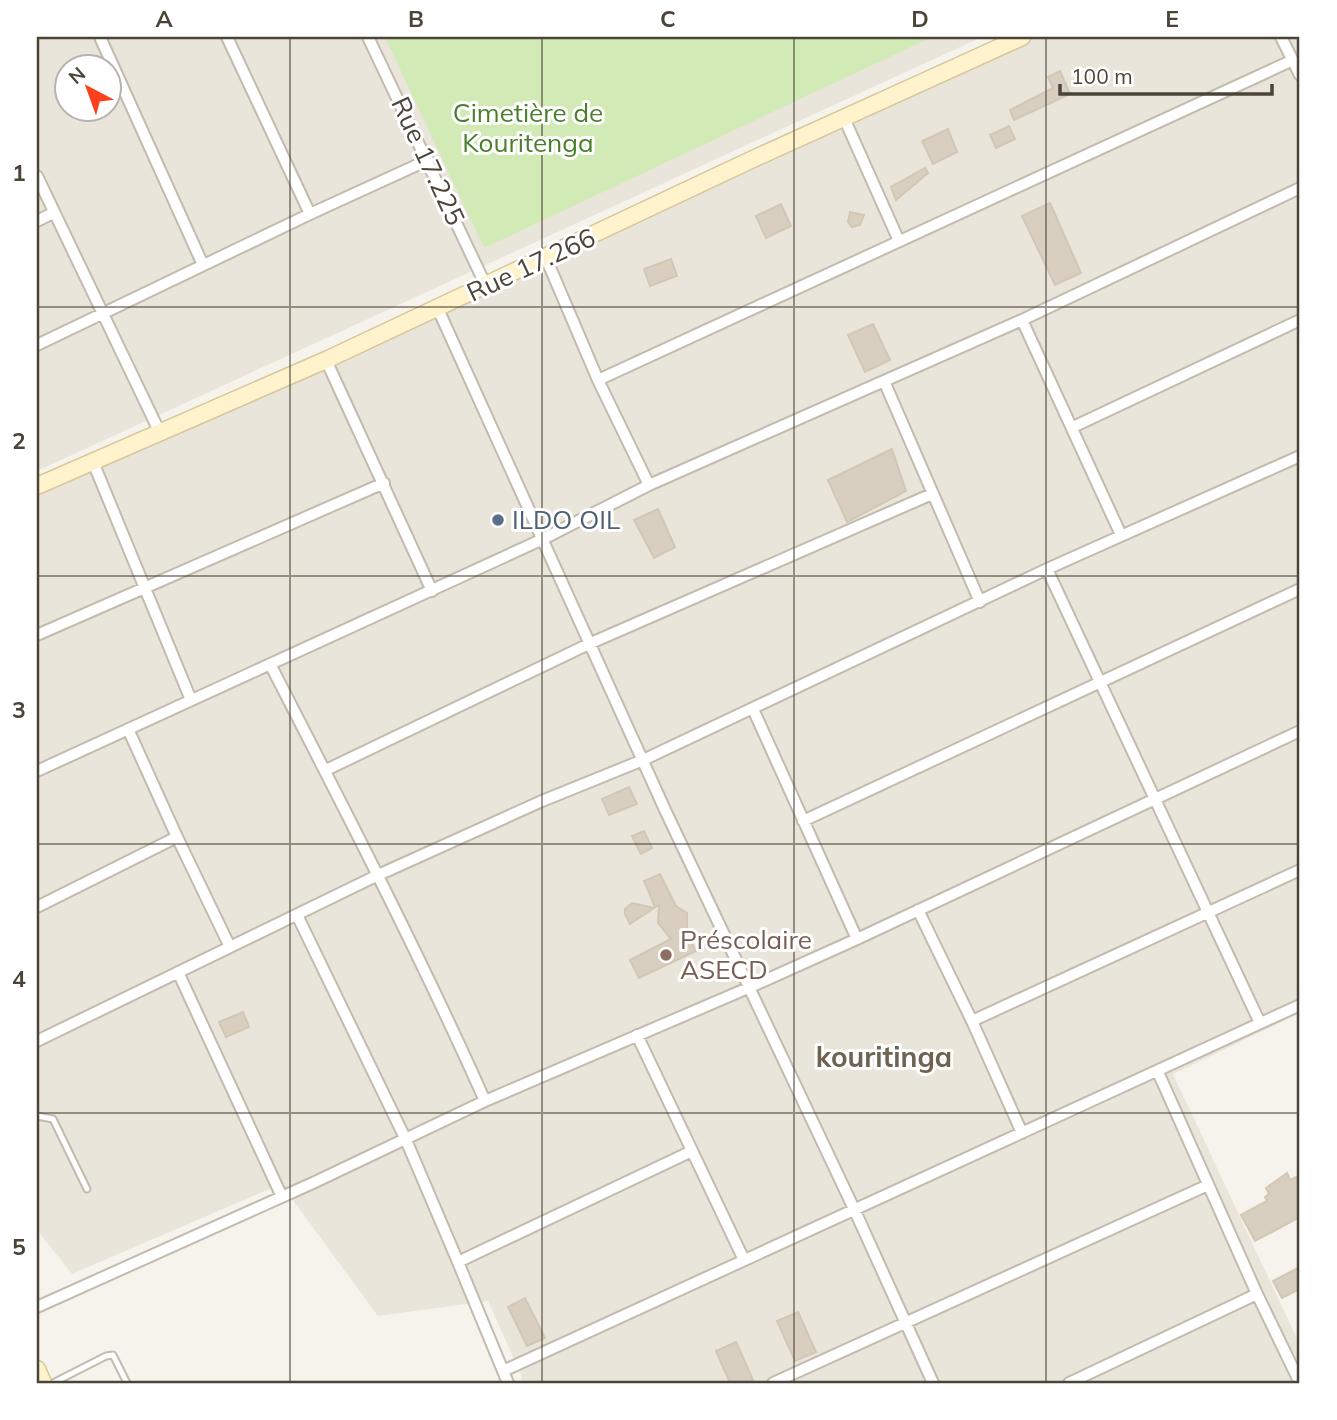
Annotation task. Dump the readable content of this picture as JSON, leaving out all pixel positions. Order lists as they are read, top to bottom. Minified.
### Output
{"streets":{"main road":["Rue 17.266"],"street":["Rue 17.225"]},"crossings":[["Rue 17.225","Rue 17.266"]],"districts":["kouritinga"],"parks":["Cimetière de Kouritenga"],"places":["ILDO OIL","Préscolaire ASECD"],"scale_bar":"100 m","north":"top left","grid":{"columns":["A","B","C","D","E"],"rows":["1","2","3","4","5"]}}
